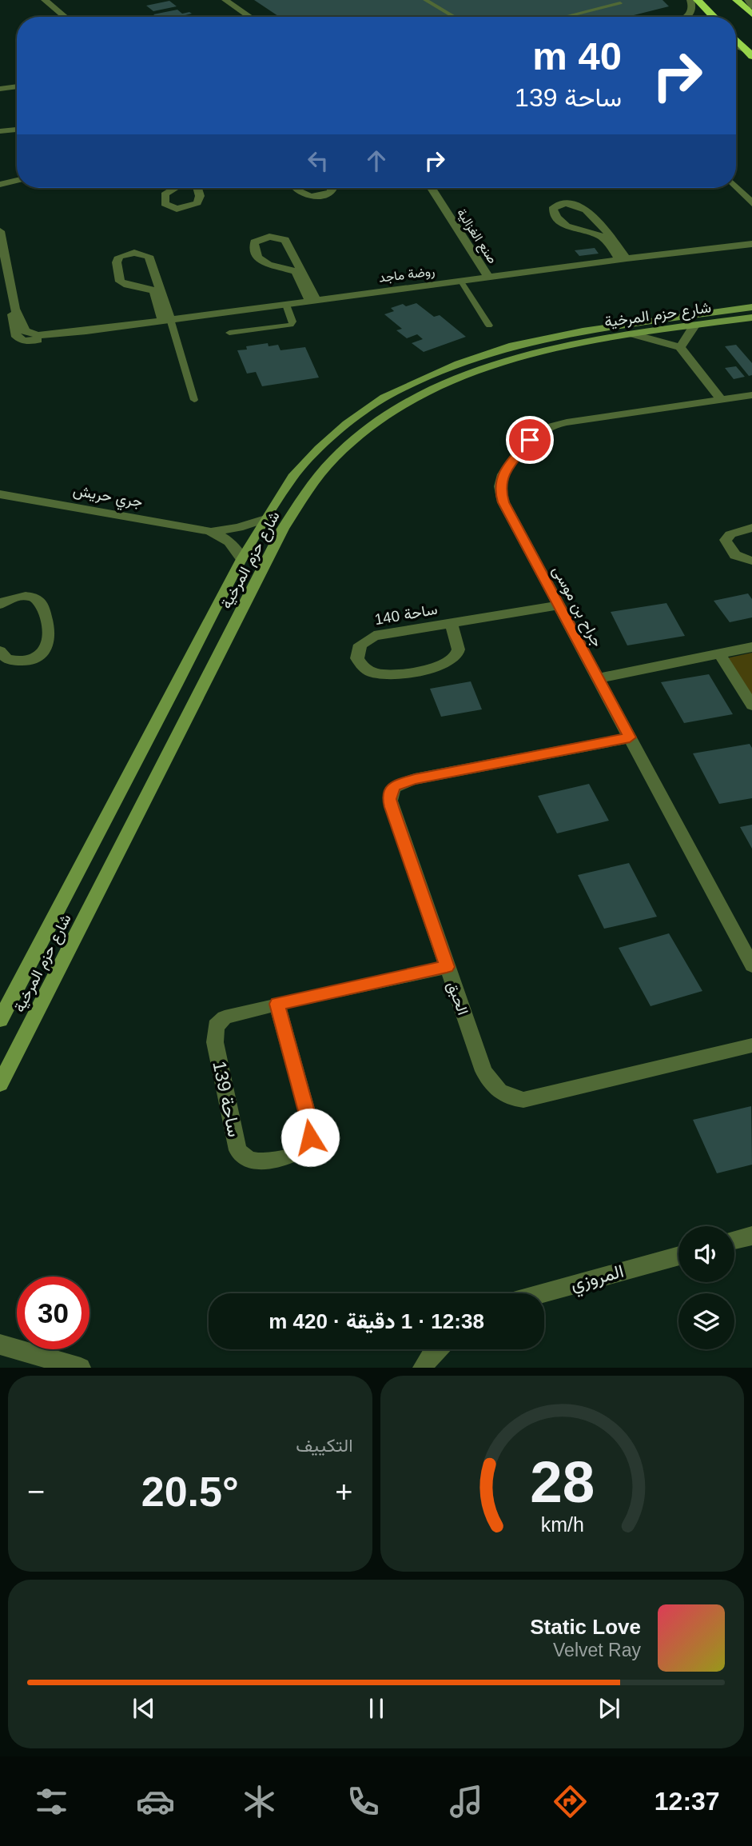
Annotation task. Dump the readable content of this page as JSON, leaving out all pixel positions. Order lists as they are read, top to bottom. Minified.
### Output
{"streets":{"street":["صنع الغزالية","روضة ماجد","شارع حزم المرخية","جري حريش","جراح بن موسى","ساحة 140","الحبق","ساحة 139","المروزي"]},"crossings":[["صنع الغزالية","روضة ماجد"],["شارع حزم المرخية","جري حريش"],["جراح بن موسى","ساحة 140"],["جراح بن موسى","الحبق"],["الحبق","ساحة 139"]],"page":{"turn":["40 m","ساحة 139"],"limit":"30","trip":"12:38 · 1 دقيقة · 420 m","tile":"التكييف","heat":["−","20.5°","+"],"song":["Static Love","Velvet Ray"],"tabs":"12:37","gauge":["28","km/h"]}}
